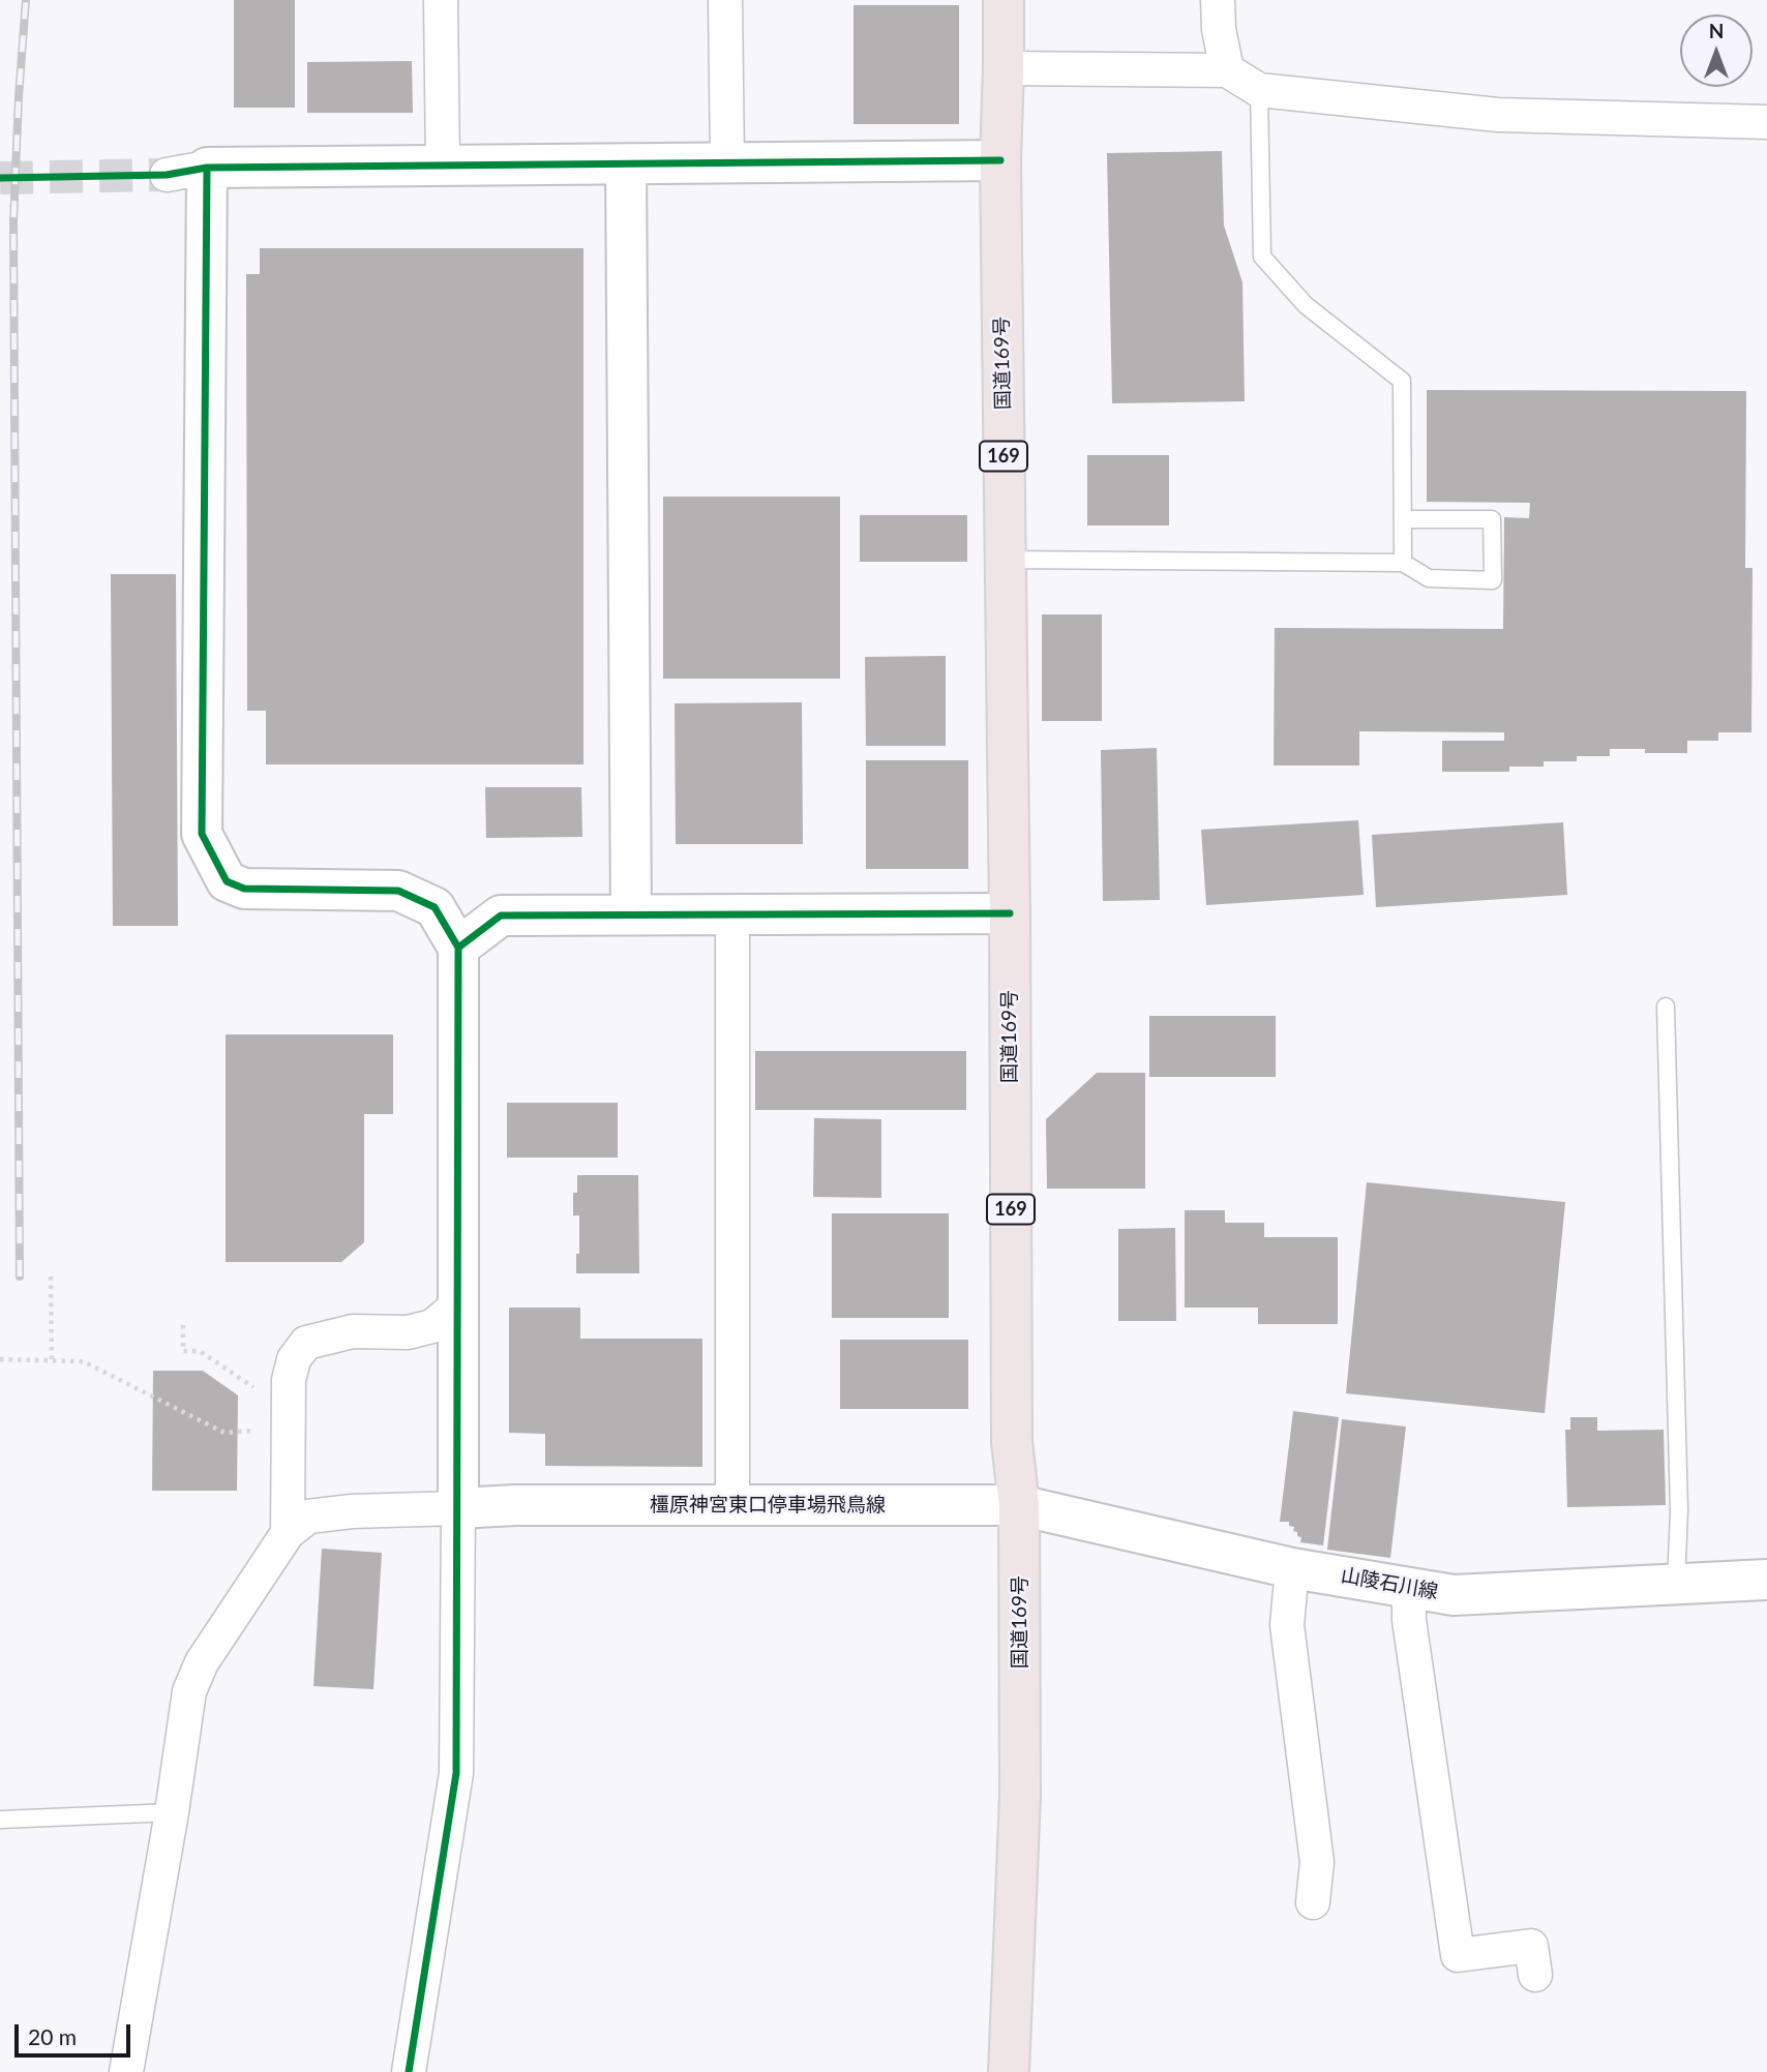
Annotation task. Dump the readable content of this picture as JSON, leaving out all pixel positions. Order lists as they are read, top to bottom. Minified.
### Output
{"streets":{"highway":["国道169号","169"],"street":["橿原神宮東口停車場飛鳥線","山陵石川線"]},"crossings":[["国道169号","橿原神宮東口停車場飛鳥線"],["国道169号","山陵石川線"],["橿原神宮東口停車場飛鳥線","山陵石川線"]],"scale_bar":"20 m","north":"top"}
